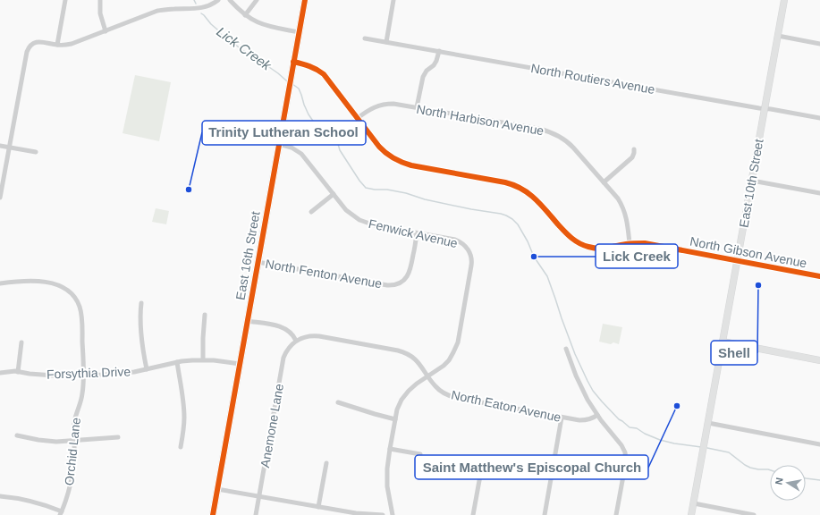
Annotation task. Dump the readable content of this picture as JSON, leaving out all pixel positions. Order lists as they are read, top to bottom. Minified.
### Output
{"streets":{"street":["North Routiers Avenue","North Harbison Avenue","East 10th Street","Fenwick Avenue","North Gibson Avenue","East 16th Street","North Fenton Avenue","Forsythia Drive","North Eaton Avenue","Anemone Lane","Orchid Lane"]},"crossings":[["North Routiers Avenue","East 10th Street"],["North Harbison Avenue","North Gibson Avenue"],["East 10th Street","North Gibson Avenue"],["Fenwick Avenue","East 16th Street"],["Fenwick Avenue","North Fenton Avenue"],["Fenwick Avenue","North Eaton Avenue"],["North Gibson Avenue","East 16th Street"],["East 16th Street","North Fenton Avenue"],["East 16th Street","Forsythia Drive"],["Forsythia Drive","Orchid Lane"],["North Eaton Avenue","Anemone Lane"]],"water":["Lick Creek"],"places":["Trinity Lutheran School","Lick Creek","Shell","Saint Matthew's Episcopal Church"],"north":"left"}
